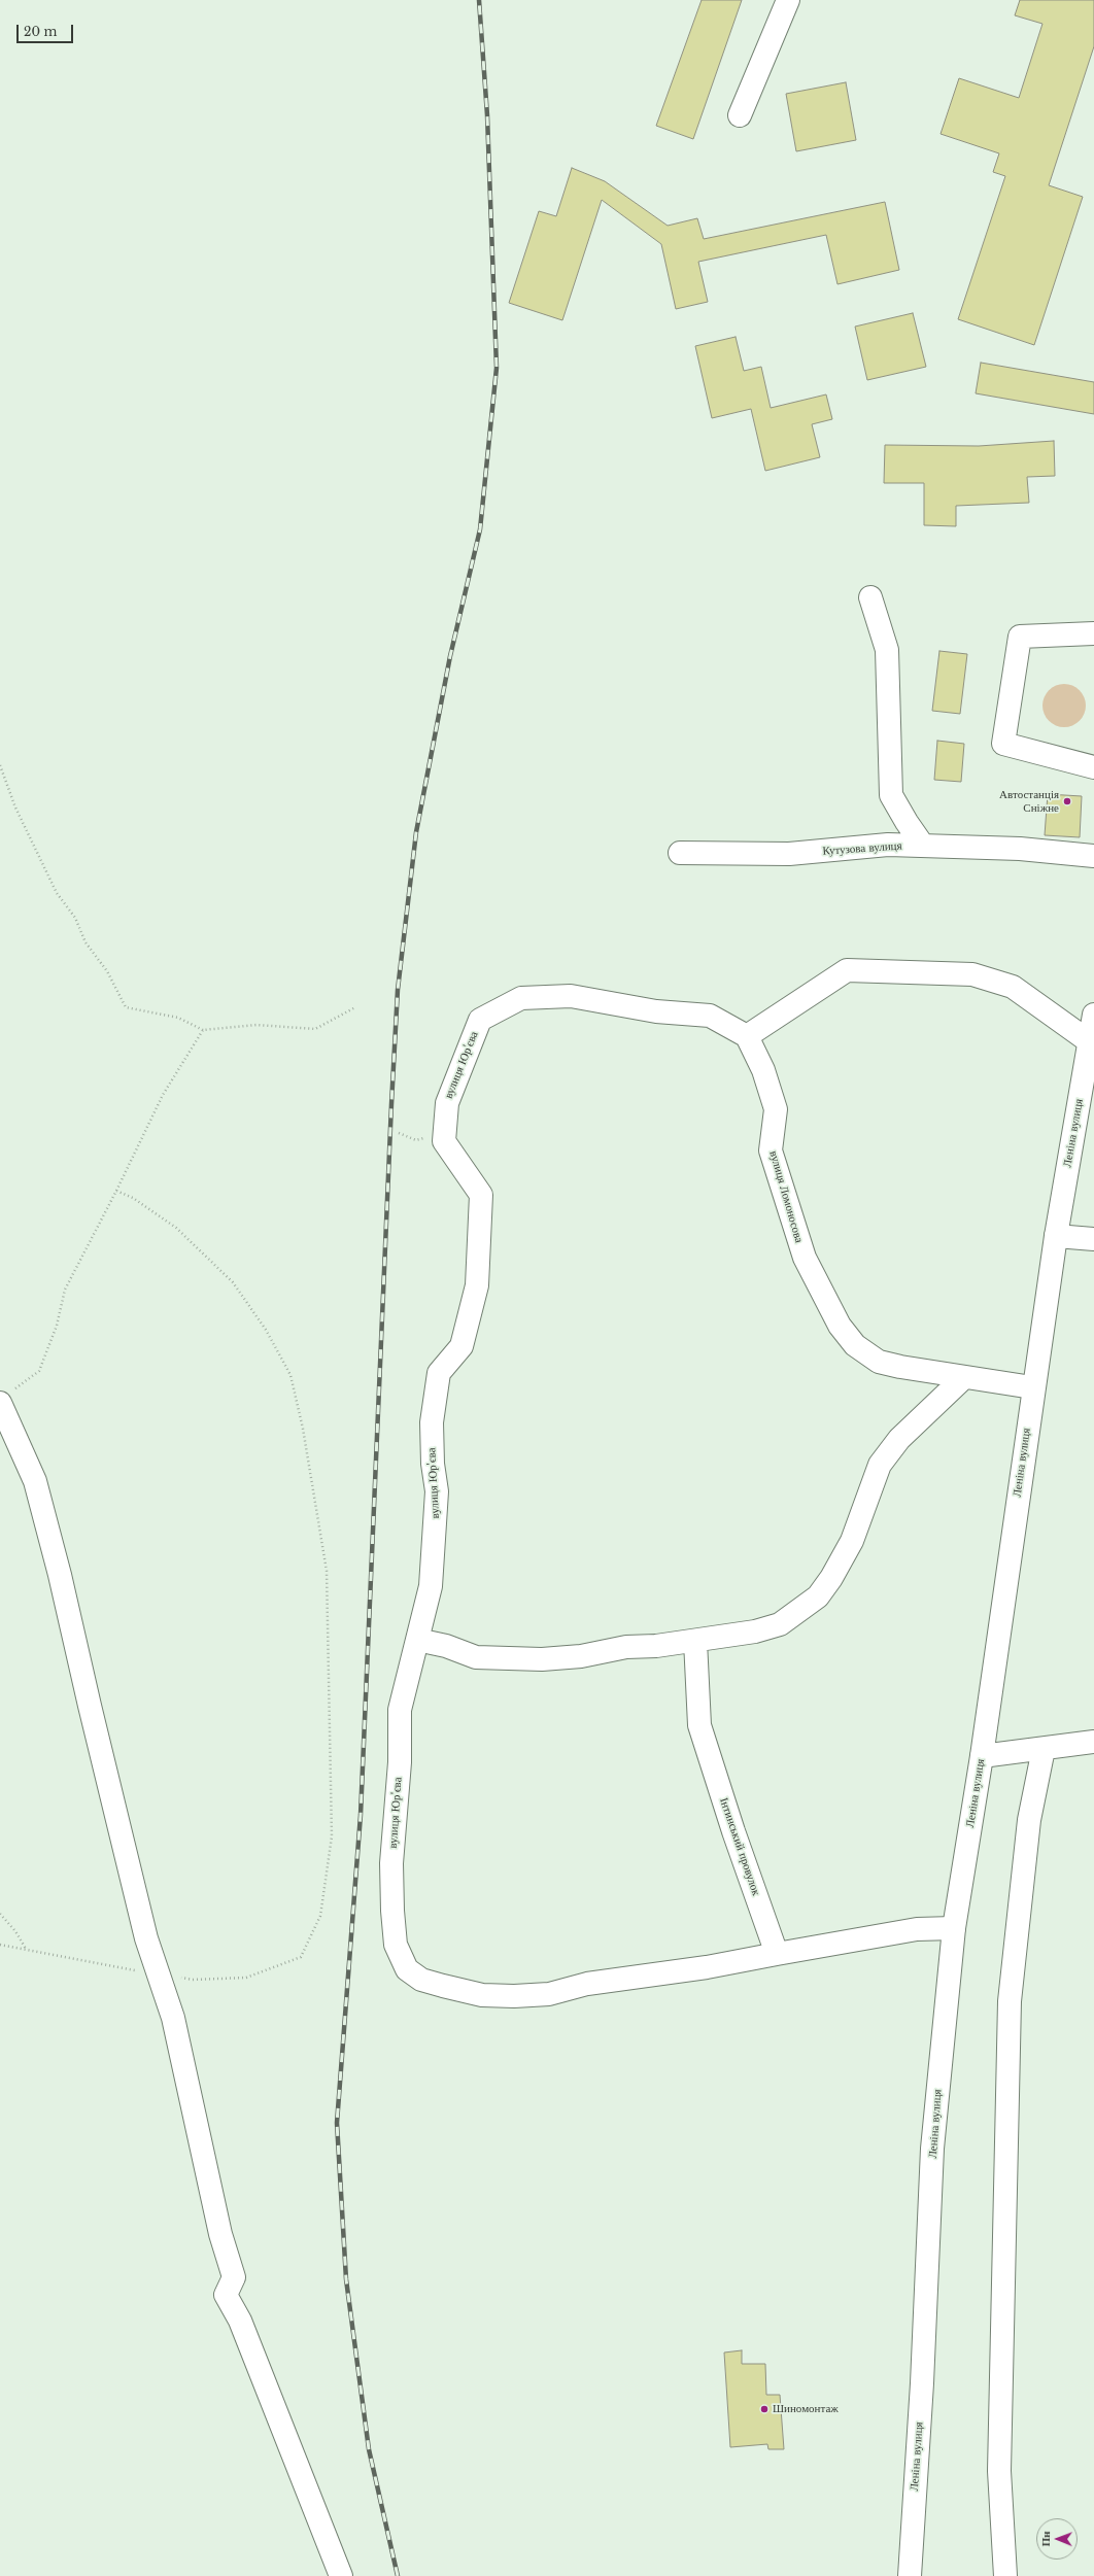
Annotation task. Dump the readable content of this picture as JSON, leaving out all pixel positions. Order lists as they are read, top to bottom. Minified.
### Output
{"streets":{"street":["Кутузова вулиця","вулиця Юр'єва","Леніна вулиця","вулиця Ломоносова","Інтинський провулок"]},"crossings":[["вулиця Юр'єва","вулиця Ломоносова"],["вулиця Юр'єва","Інтинський провулок"],["Леніна вулиця","вулиця Ломоносова"]],"places":["Автостанція Сніжне","Шиномонтаж"],"scale_bar":"20 m","north":"left"}
